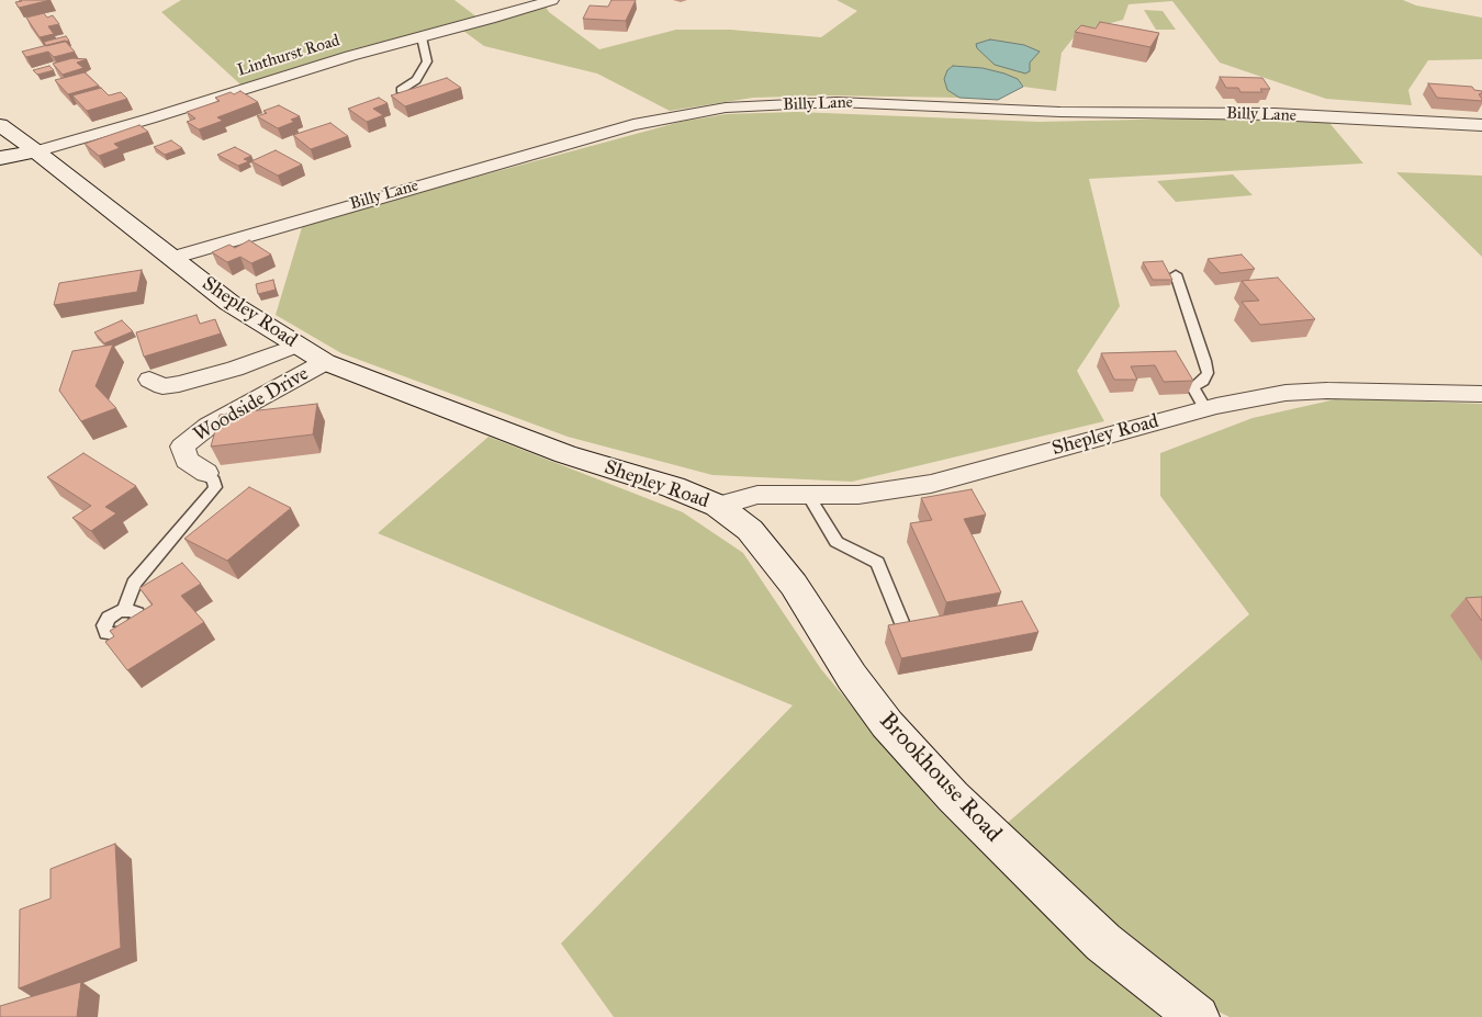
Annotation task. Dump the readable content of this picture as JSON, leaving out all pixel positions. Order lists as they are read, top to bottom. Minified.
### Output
{"streets":{"street":["Linthurst Road","Billy Lane","Shepley Road","Woodside Drive","Brookhouse Road"]},"crossings":[["Linthurst Road","Shepley Road"],["Billy Lane","Shepley Road"],["Shepley Road","Woodside Drive"],["Shepley Road","Brookhouse Road"]]}
